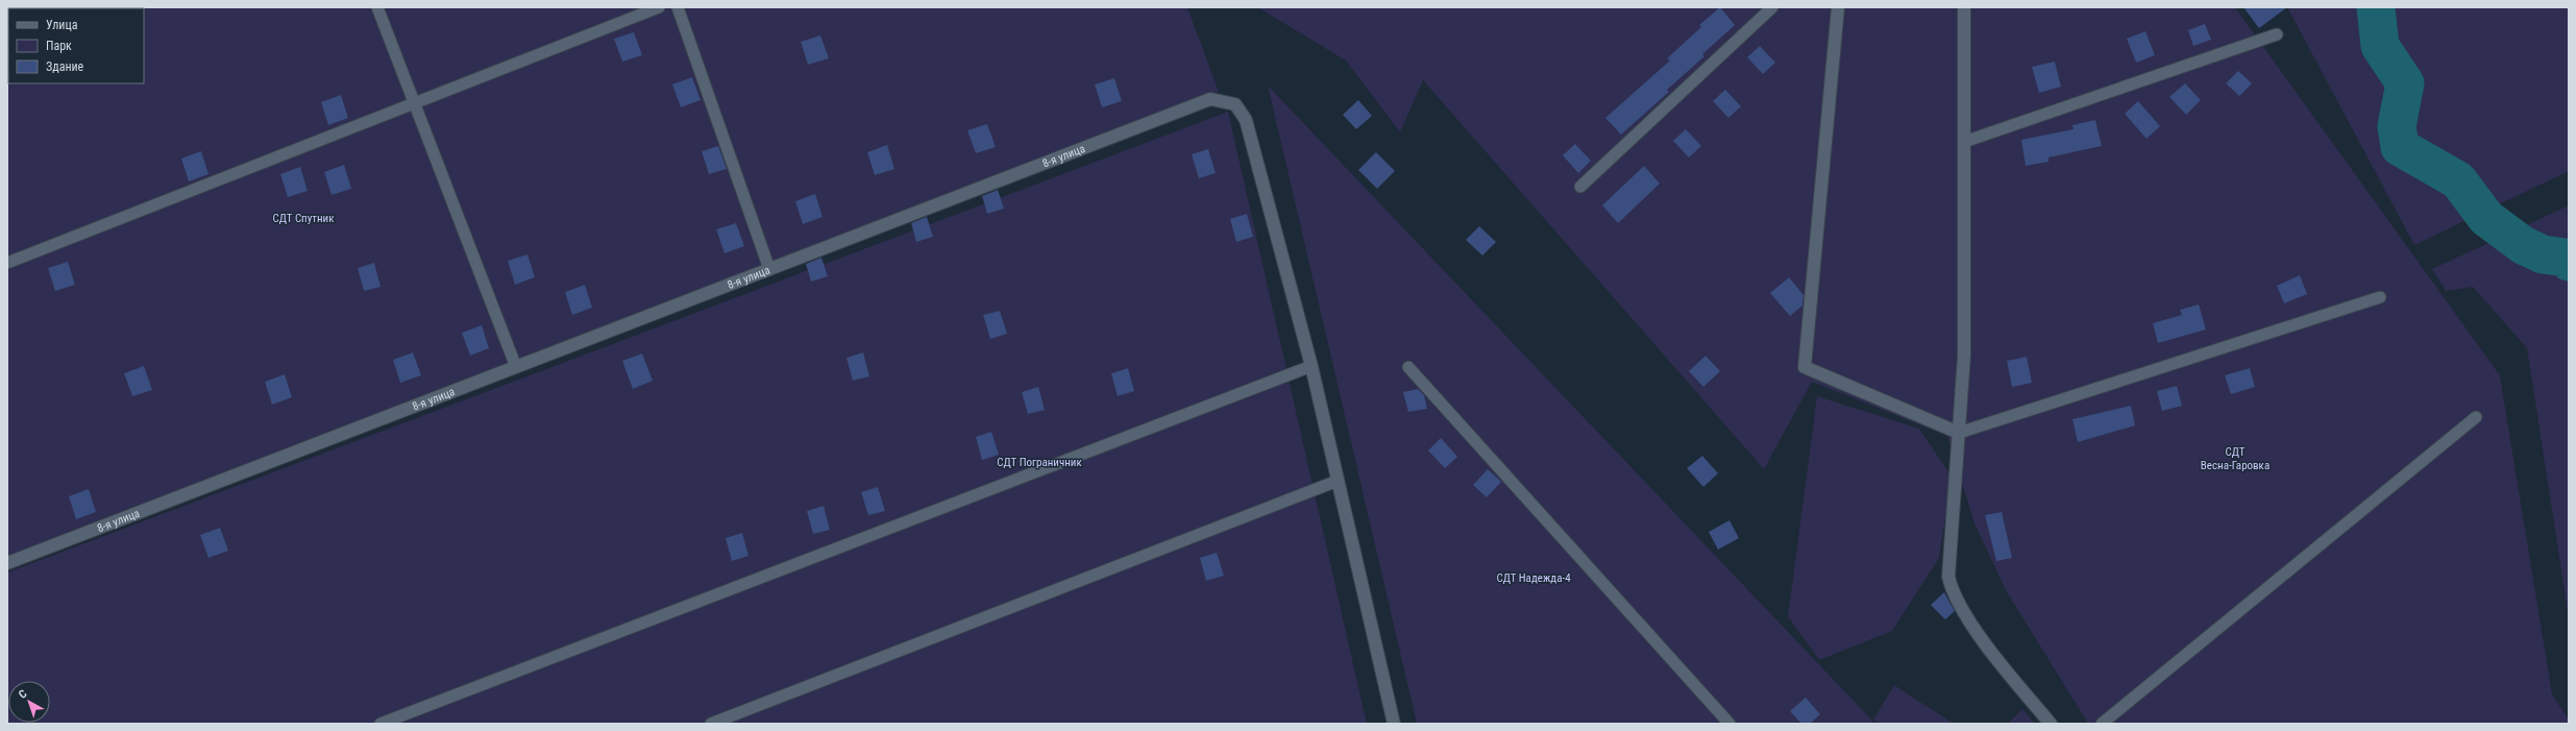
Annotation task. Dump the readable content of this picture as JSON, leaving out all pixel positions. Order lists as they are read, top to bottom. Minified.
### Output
{"streets":{"street":["8-я улица"]},"parks":["СДТ Спутник","СДТ Весна-Гаровка","СДТ Пограничник","СДТ Надежда-4"],"legend":["Улица","Парк","Здание"],"north":"top left"}
